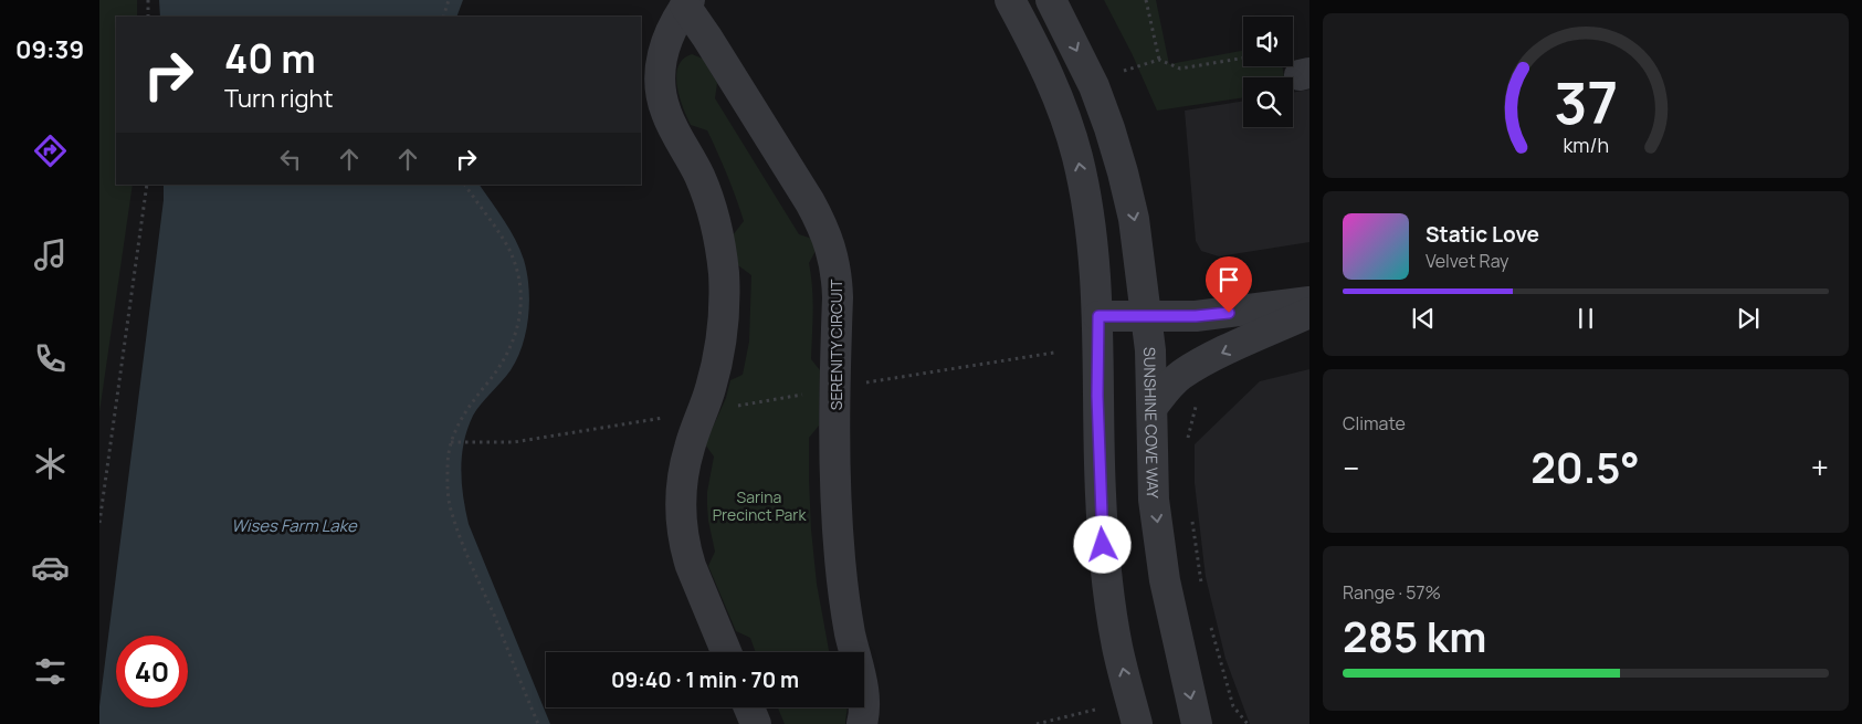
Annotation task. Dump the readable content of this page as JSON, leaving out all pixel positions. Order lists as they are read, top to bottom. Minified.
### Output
{"streets":{"street":["SERENITY CIRCUIT","SUNSHINE COVE WAY"]},"water":["Wises Farm Lake"],"parks":["Sarina Precinct Park"],"page":{"tabs":"09:39","turn":["40 m","Turn right"],"song":["Static Love","Velvet Ray"],"tile":["Climate",["Range · 57%","285 km"]],"heat":["−","20.5°","+"],"limit":"40","trip":"09:40 · 1 min · 70 m","gauge":["37","km/h"]}}
